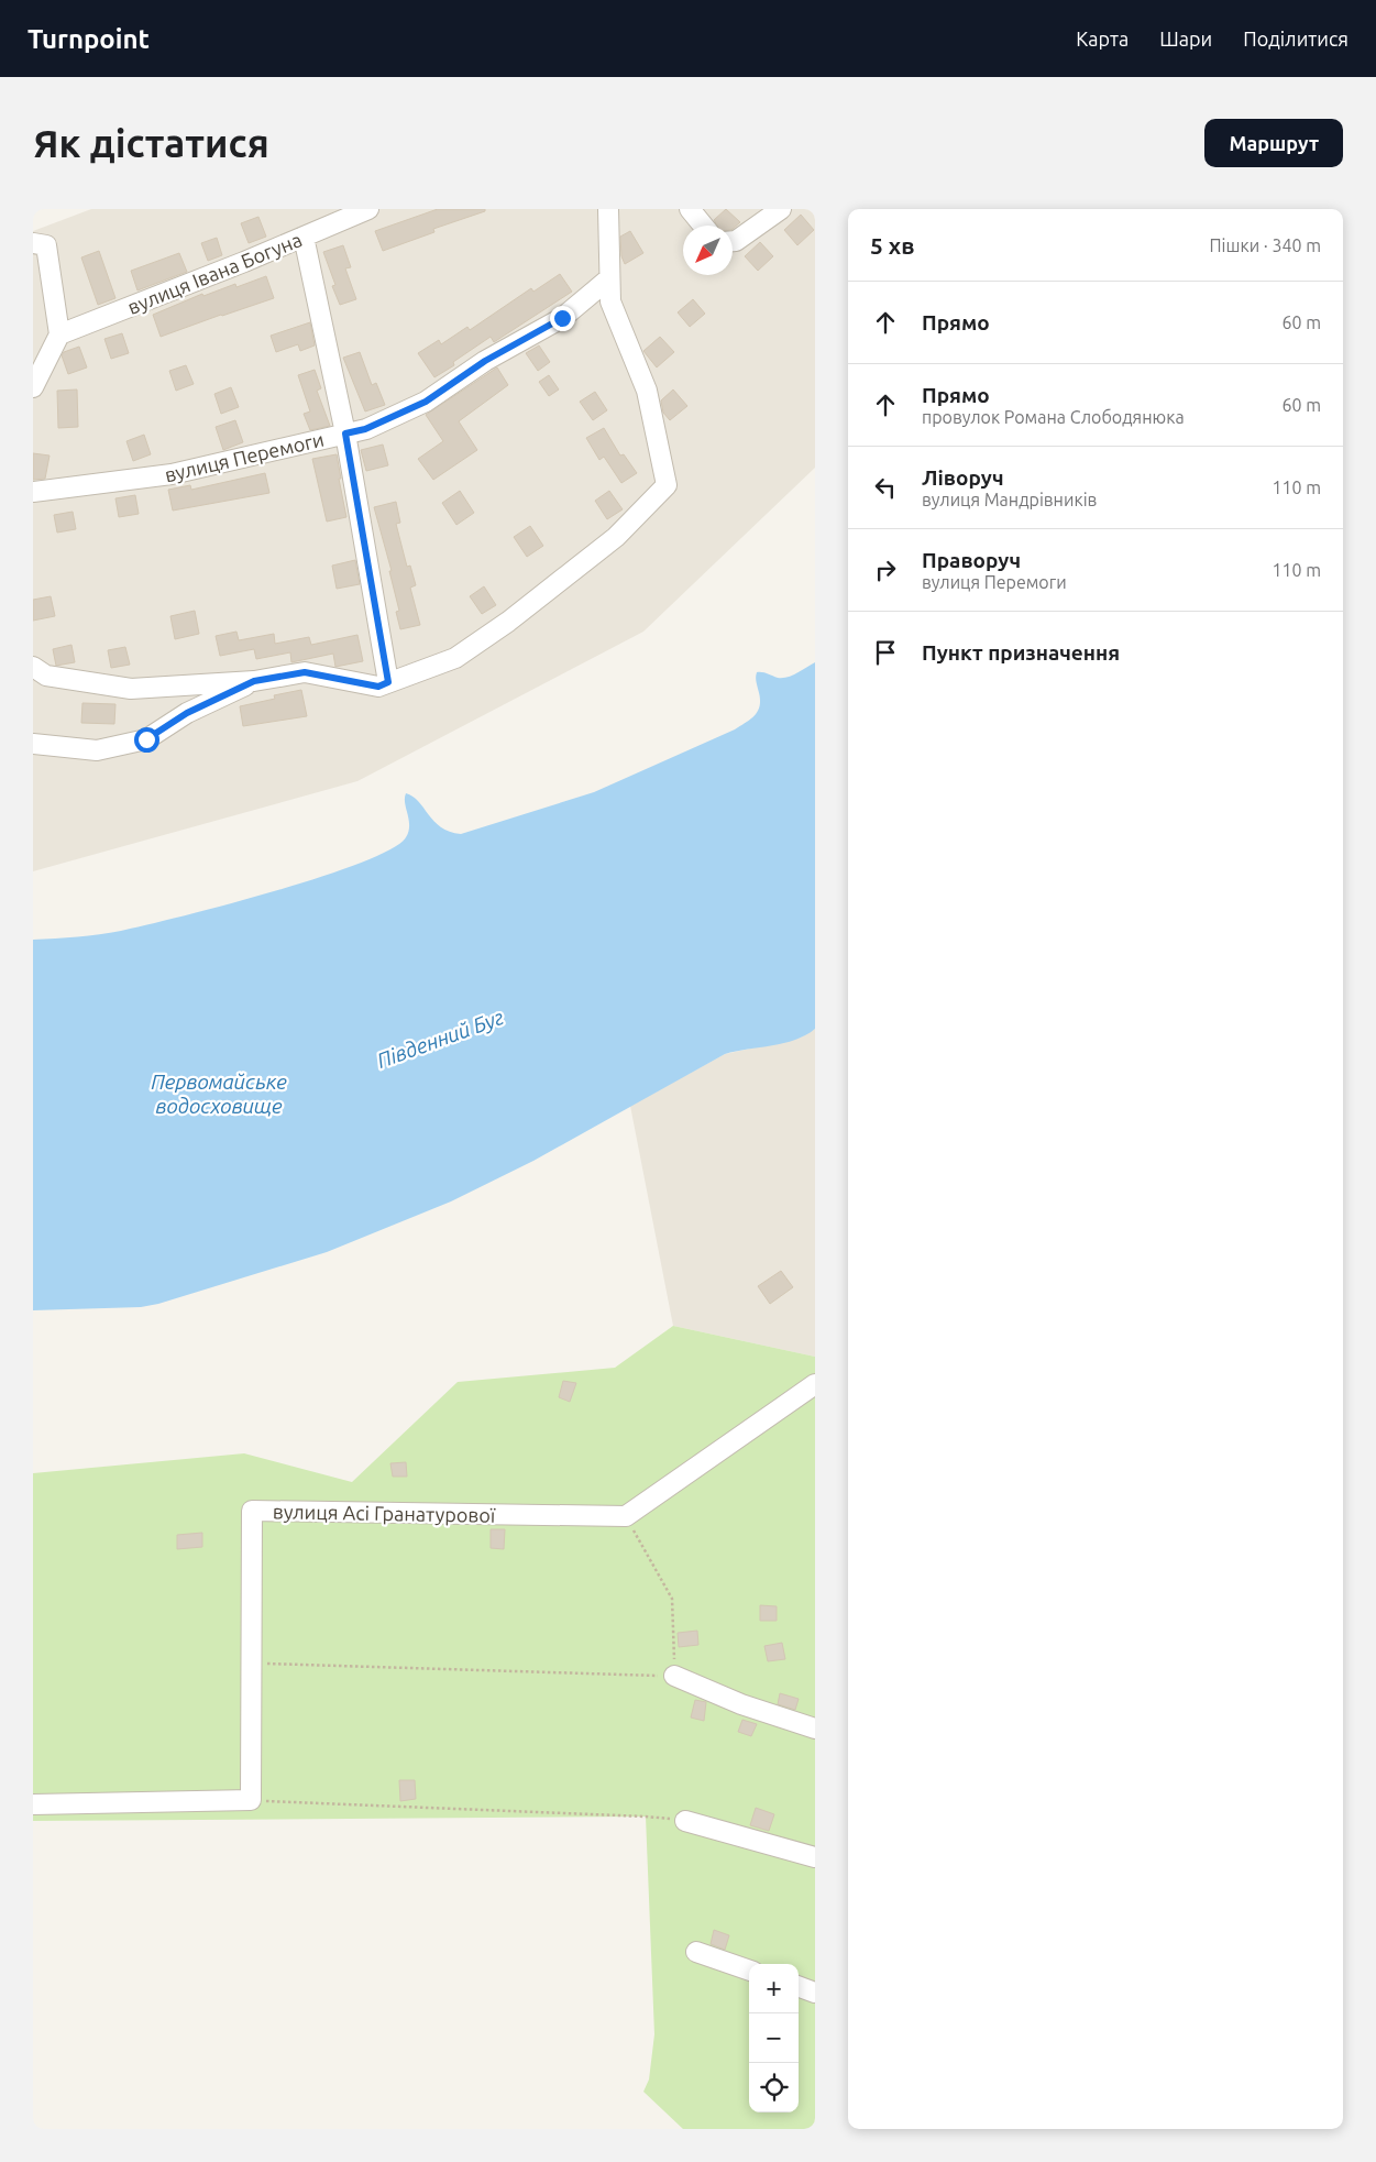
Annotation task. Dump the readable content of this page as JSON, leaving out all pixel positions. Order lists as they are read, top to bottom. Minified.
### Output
{"streets":{"street":["вулиця Івана Богуна","вулиця Перемоги","вулиця Асі Гранатурової"]},"water":["Південний Буг","Первомайське водосховище"],"north":"bottom left","page":{"header":"Turnpoint","nav":["Карта","Шари","Поділитися"],"buttons":"Маршрут","title":"Як дістатися","heading":["5 хв","Пішки · 340 m"],"list":[["Прямо","60 m"],["Прямо","провулок Романа Слободянюка","60 m"],["Ліворуч","вулиця Мандрівників","110 m"],["Праворуч","вулиця Перемоги","110 m"],"Пункт призначення"],"map_buttons":["+","−"]}}
